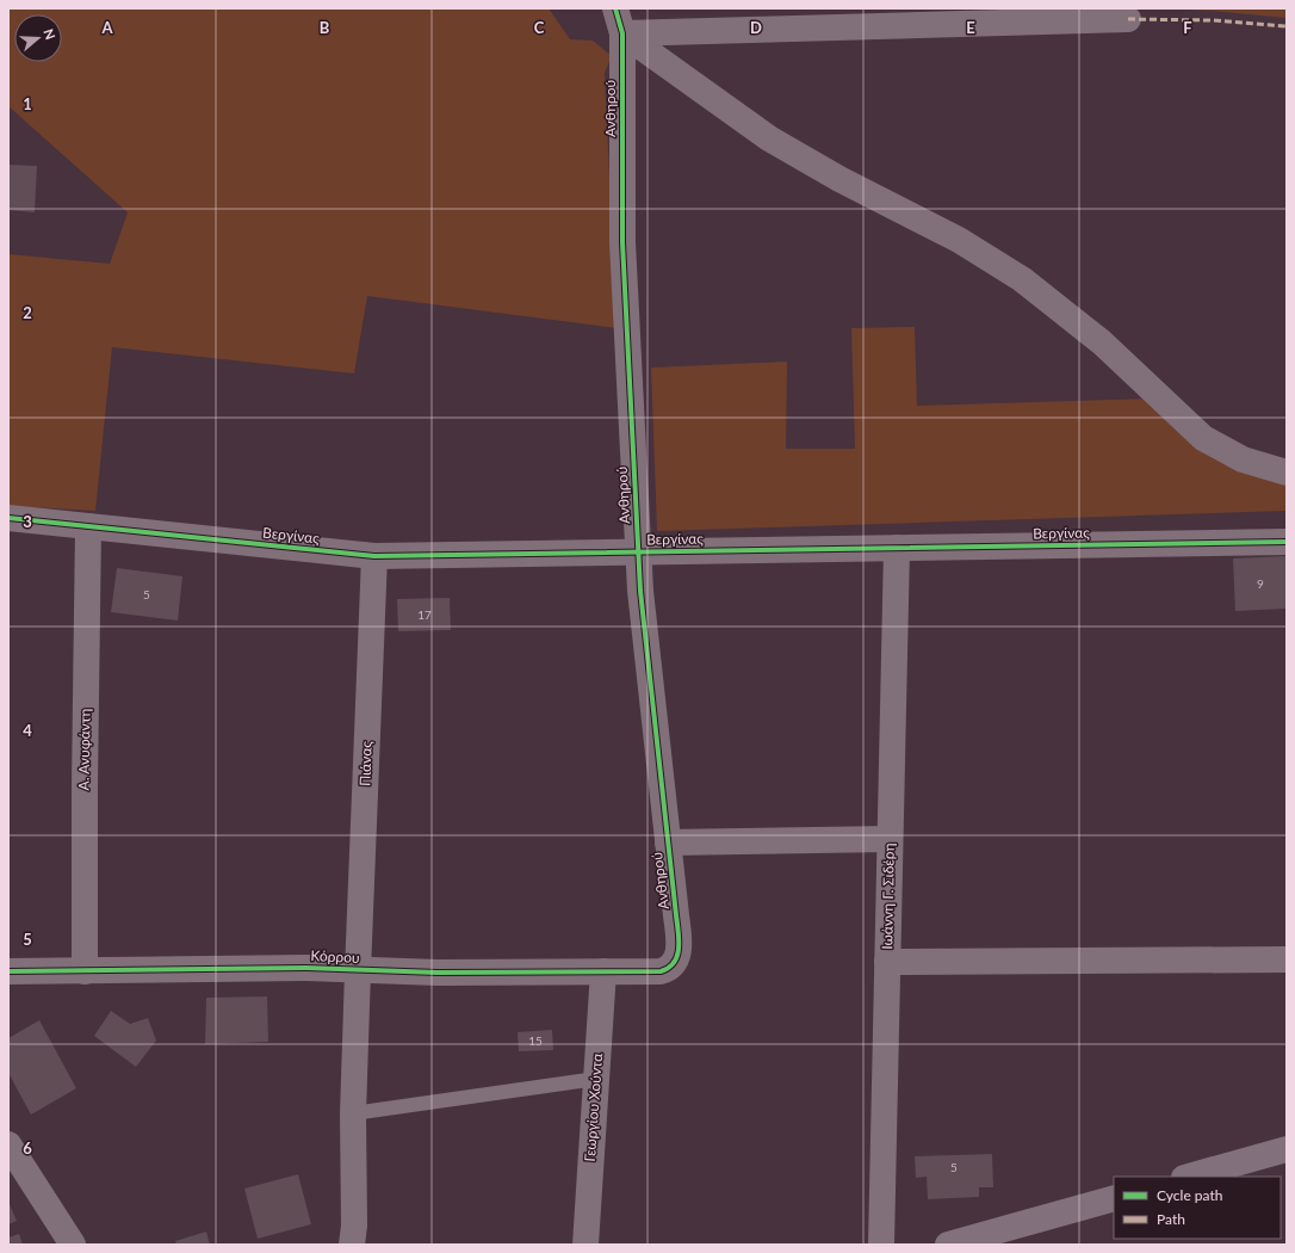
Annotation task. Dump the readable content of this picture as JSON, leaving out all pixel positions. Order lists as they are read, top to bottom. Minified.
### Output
{"streets":{"street":["Ανθηρού","Βεργίνας","Α. Ανυφάντη","Πιάνας","Ιωάννη Γ. Σιδέρη","Κόρρου","Γεωργίου Χούντα"]},"crossings":[["Ανθηρού","Βεργίνας"],["Ανθηρού","Κόρρου"],["Βεργίνας","Α. Ανυφάντη"],["Βεργίνας","Πιάνας"],["Βεργίνας","Ιωάννη Γ. Σιδέρη"],["Α. Ανυφάντη","Κόρρου"],["Πιάνας","Κόρρου"],["Κόρρου","Γεωργίου Χούντα"]],"house_numbers":["9","5","17","15","5"],"legend":["Cycle path","Path"],"north":"right","grid":{"columns":["A","B","C","D","E","F"],"rows":["1","2","3","4","5","6"]}}
